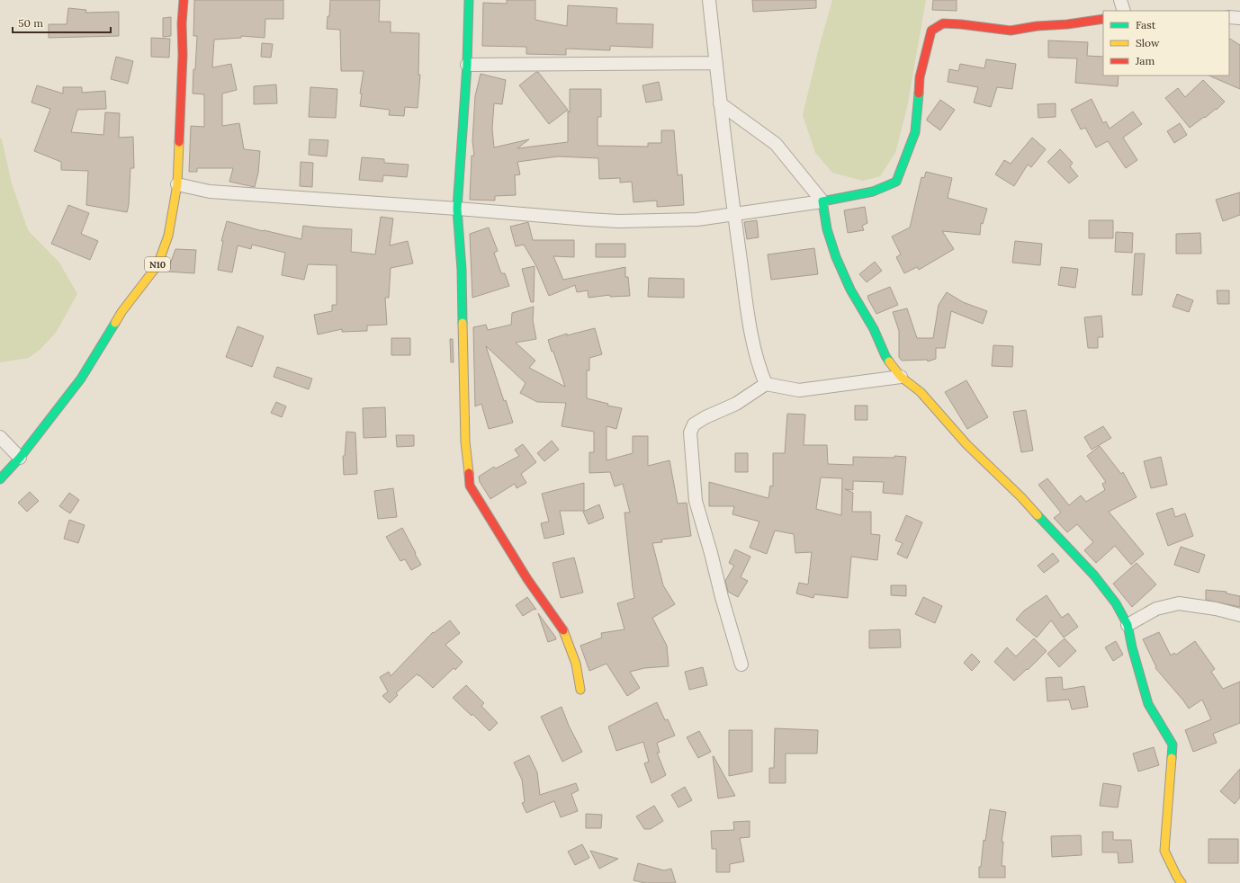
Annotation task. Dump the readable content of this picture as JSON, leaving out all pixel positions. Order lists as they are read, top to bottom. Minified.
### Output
{"streets":{"main road":["N10"]},"legend":["Fast","Slow","Jam"],"scale_bar":"50 m"}
